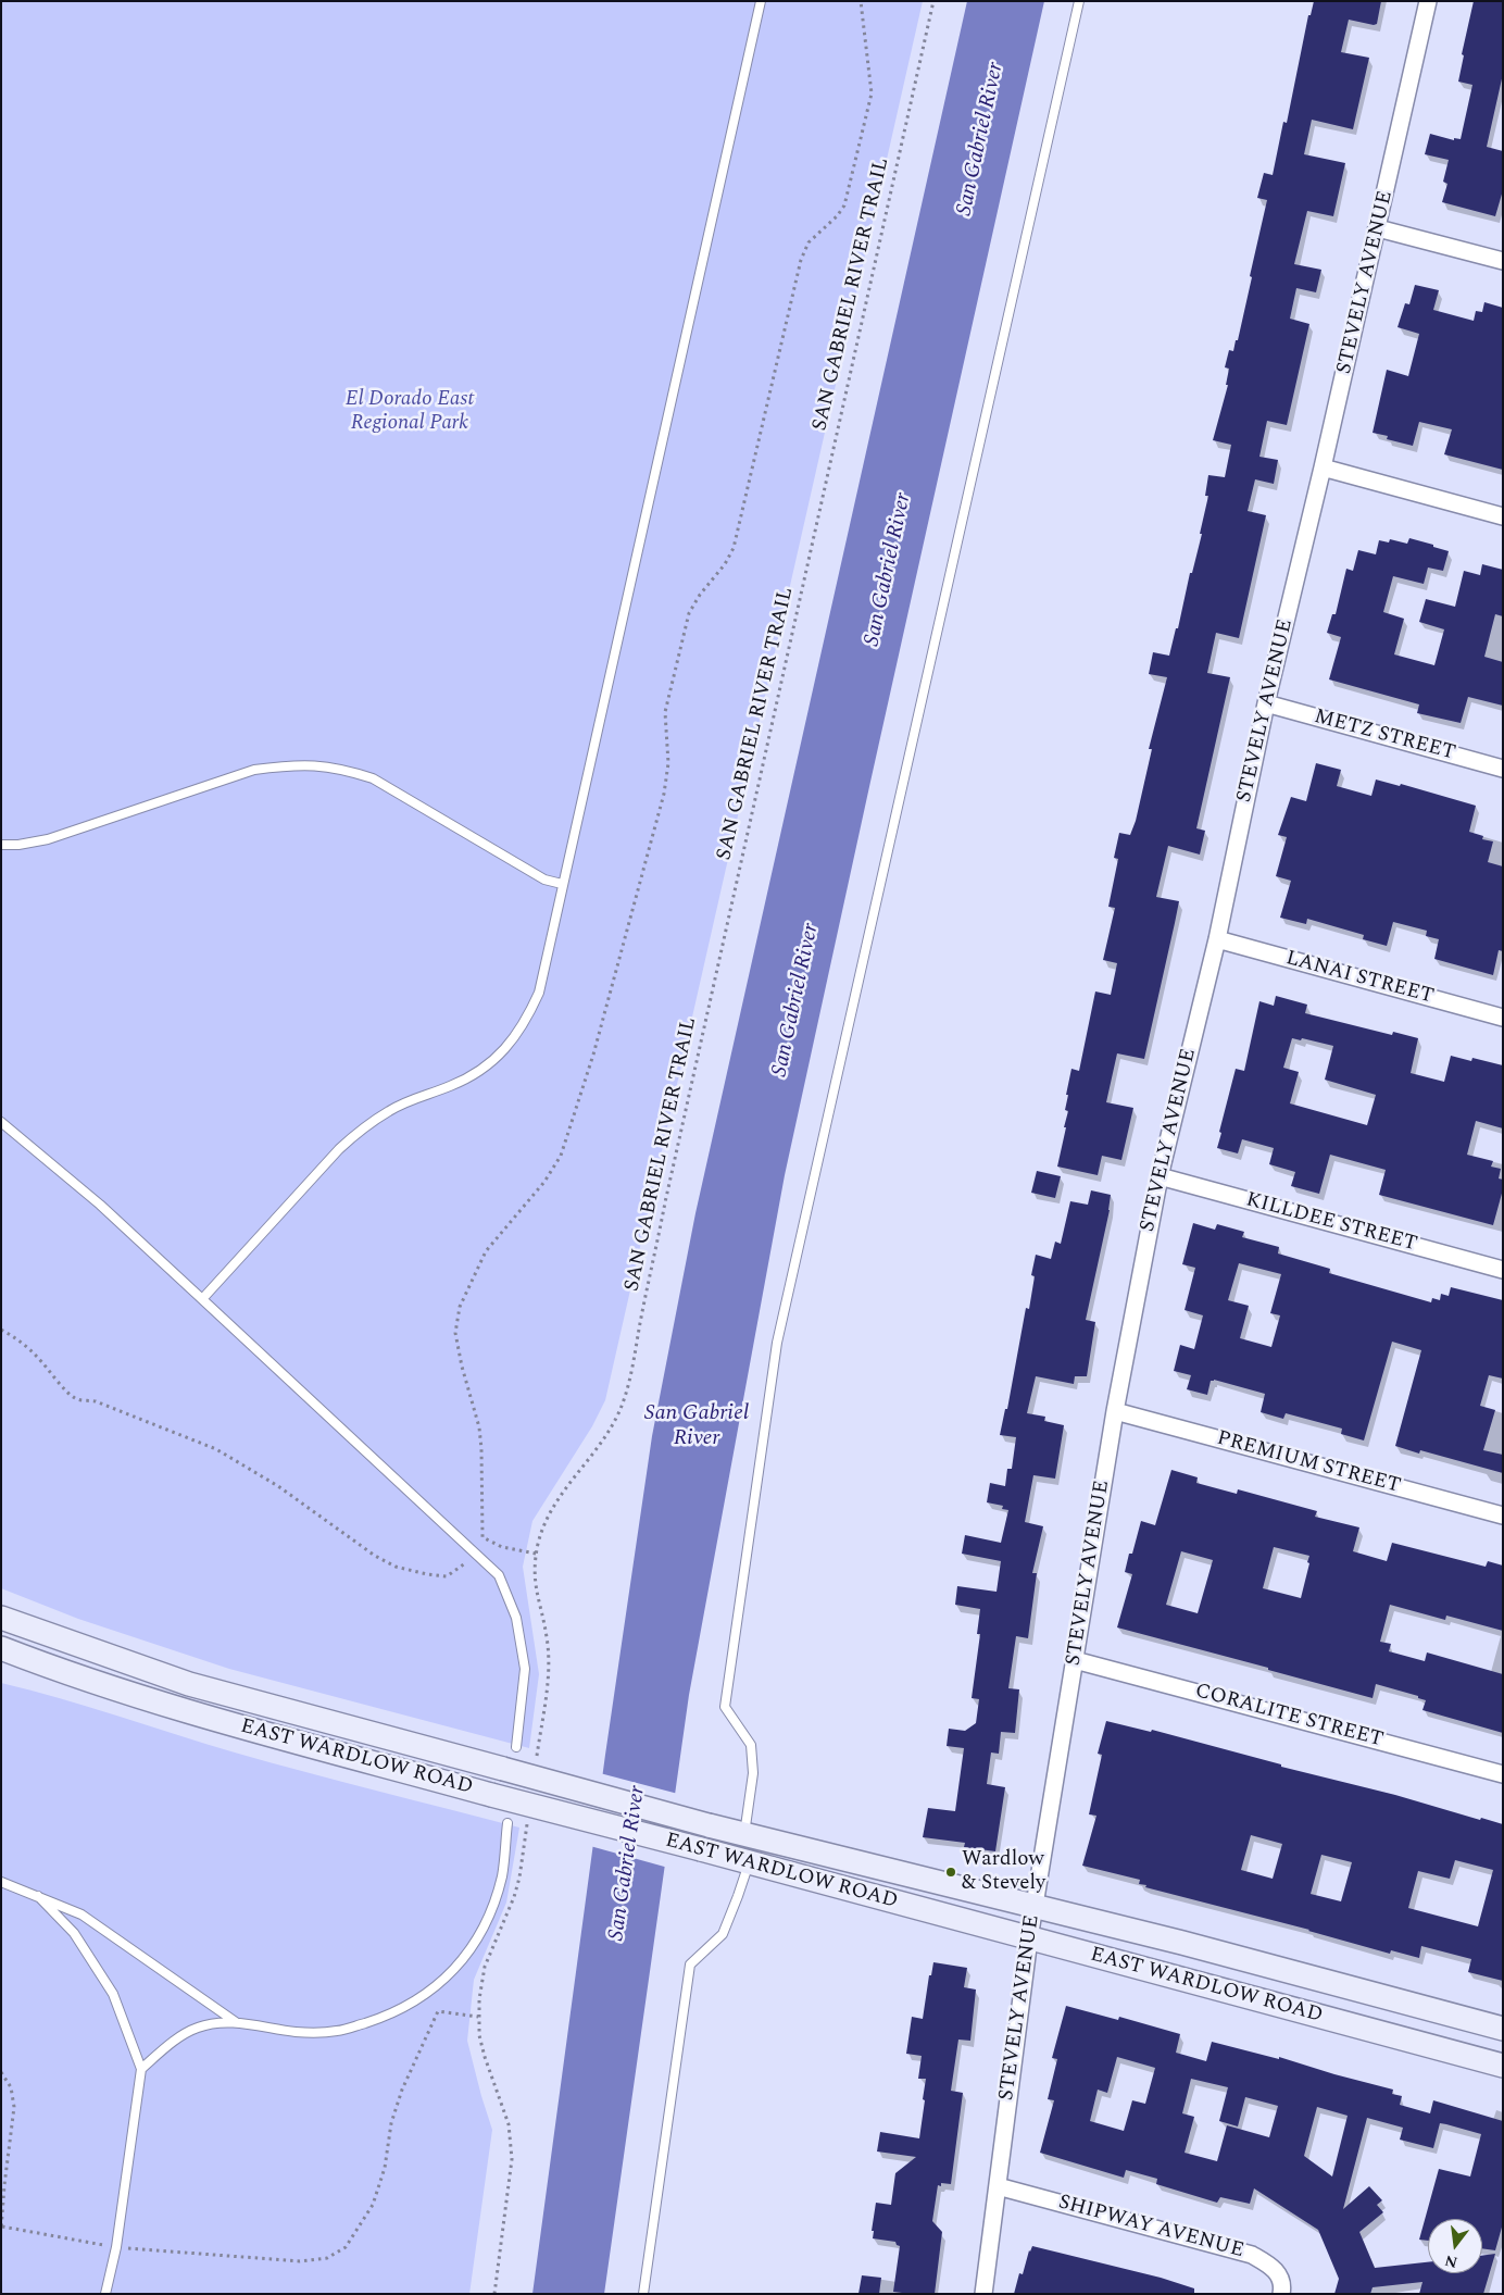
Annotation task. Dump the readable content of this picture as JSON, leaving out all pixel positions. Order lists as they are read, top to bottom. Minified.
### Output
{"streets":{"main road":["EAST WARDLOW ROAD"],"street":["STEVELY AVENUE","METZ STREET","LANAI STREET","KILLDEE STREET","PREMIUM STREET","CORALITE STREET","SHIPWAY AVENUE"],"path":["SAN GABRIEL RIVER TRAIL"]},"crossings":[["STEVELY AVENUE","METZ STREET"],["STEVELY AVENUE","LANAI STREET"],["STEVELY AVENUE","KILLDEE STREET"],["STEVELY AVENUE","PREMIUM STREET"],["STEVELY AVENUE","CORALITE STREET"],["STEVELY AVENUE","EAST WARDLOW ROAD"],["STEVELY AVENUE","SHIPWAY AVENUE"]],"water":["San Gabriel River"],"parks":["El Dorado East Regional Park"],"places":["Wardlow & Stevely"],"north":"bottom"}
